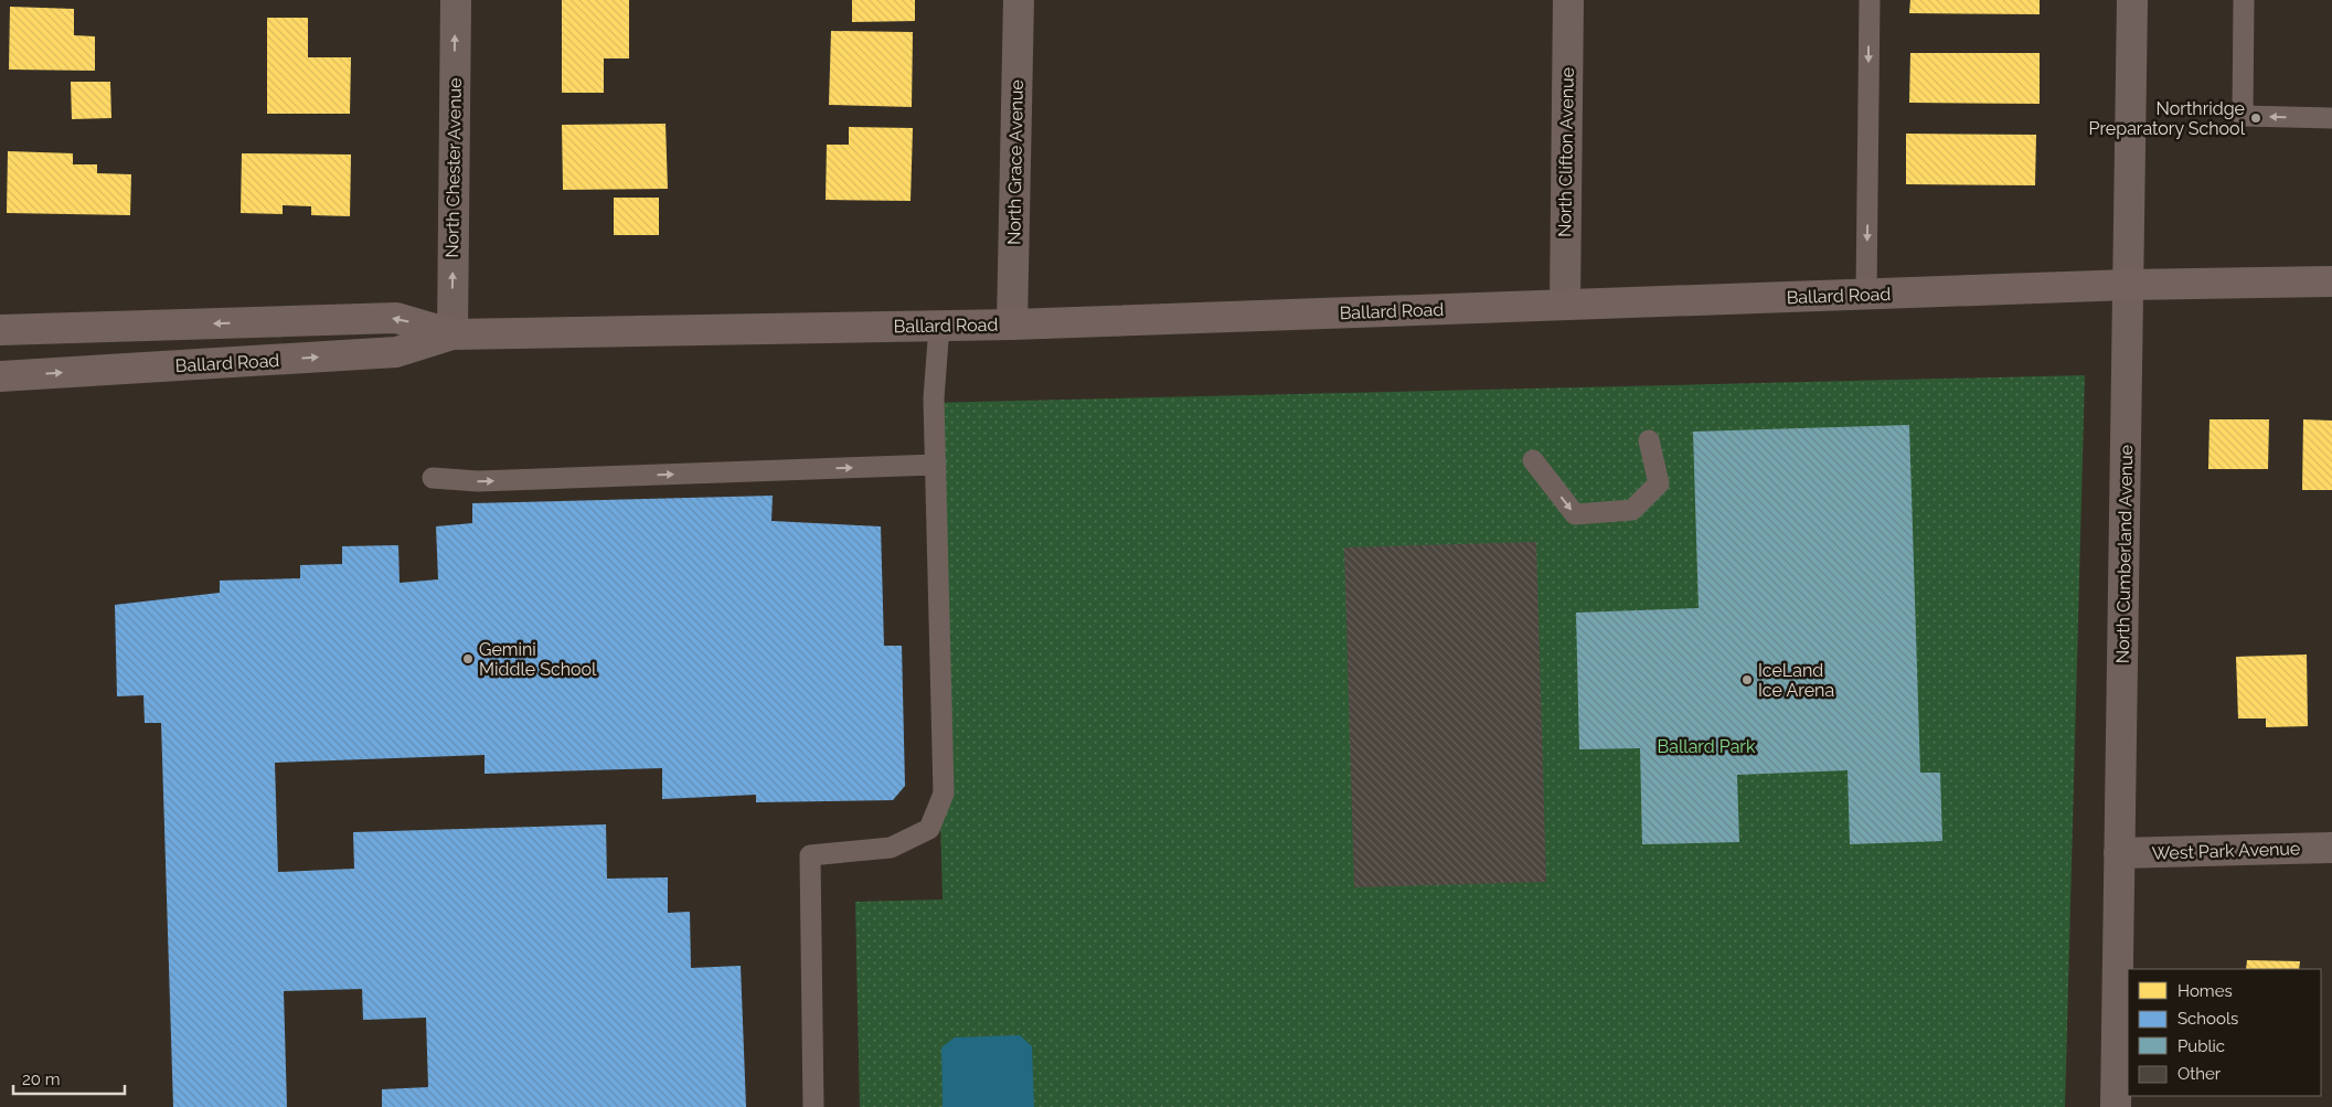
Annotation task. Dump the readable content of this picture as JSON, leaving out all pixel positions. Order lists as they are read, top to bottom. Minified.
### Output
{"streets":{"street":["North Clifton Avenue","North Grace Avenue","North Chester Avenue","Ballard Road","North Cumberland Avenue","West Park Avenue"]},"crossings":[["North Clifton Avenue","Ballard Road"],["North Grace Avenue","Ballard Road"],["North Chester Avenue","Ballard Road"],["Ballard Road","North Cumberland Avenue"],["North Cumberland Avenue","West Park Avenue"]],"one_way":["North Chester Avenue"],"parks":["Ballard Park"],"places":["Northridge Preparatory School","Gemini Middle School","IceLand Ice Arena"],"legend":["Homes","Schools","Public","Other"],"scale_bar":"20 m"}
